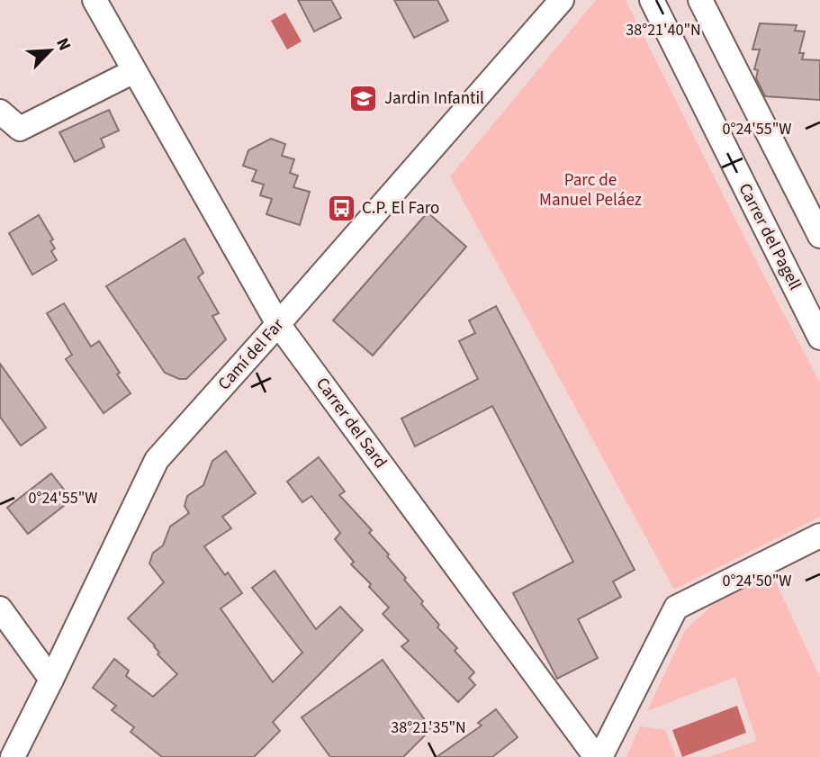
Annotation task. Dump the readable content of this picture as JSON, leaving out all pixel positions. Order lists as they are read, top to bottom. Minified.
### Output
{"streets":{"street":["Carrer del Pagell","Camí del Far","Carrer del Sard"]},"crossings":[["Camí del Far","Carrer del Sard"]],"parks":["Parc de Manuel Peláez"],"places":{"school or university":["Jardin Infantil"],"bus stop":["C.P. El Faro"]},"north":"top right","coordinates":["38°21'40\"N","0°24'55\"W","0°24'50\"W","38°21'35\"N"]}
